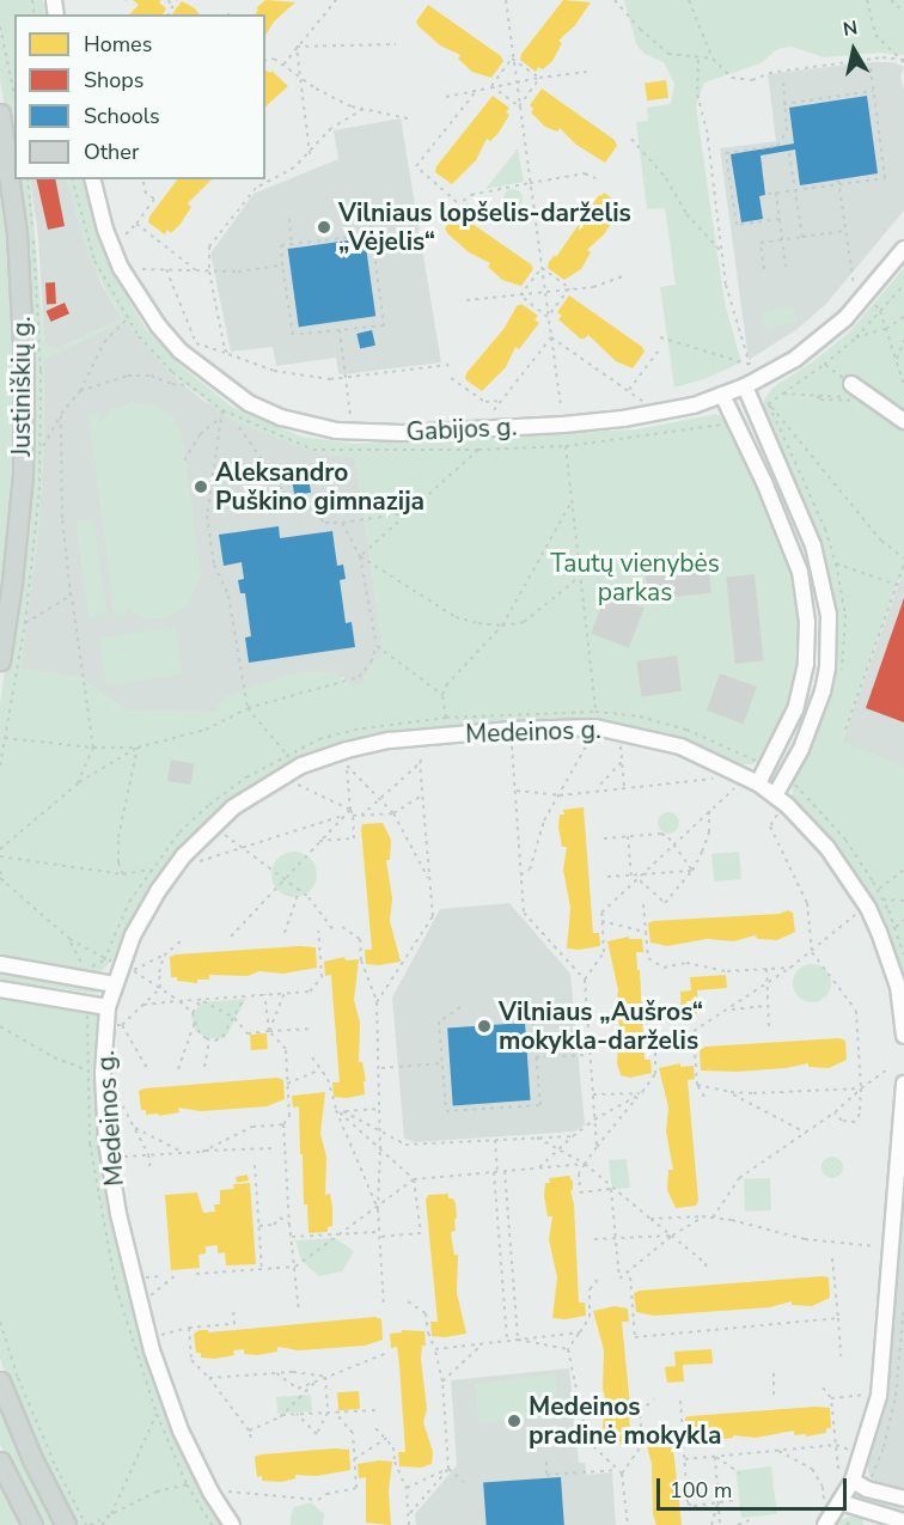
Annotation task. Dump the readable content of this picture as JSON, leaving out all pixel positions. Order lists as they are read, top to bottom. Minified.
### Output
{"streets":{"main road":["Justiniškių g."],"street":["Gabijos g.","Medeinos g."]},"parks":["Tautų vienybės parkas"],"places":["Vilniaus lopšelis-darželis „Vėjelis“","Aleksandro Puškino gimnazija","Vilniaus „Aušros“ mokykla-darželis","Medeinos pradinė mokykla"],"legend":["Homes","Shops","Schools","Other"],"scale_bar":"100 m","north":"top"}
